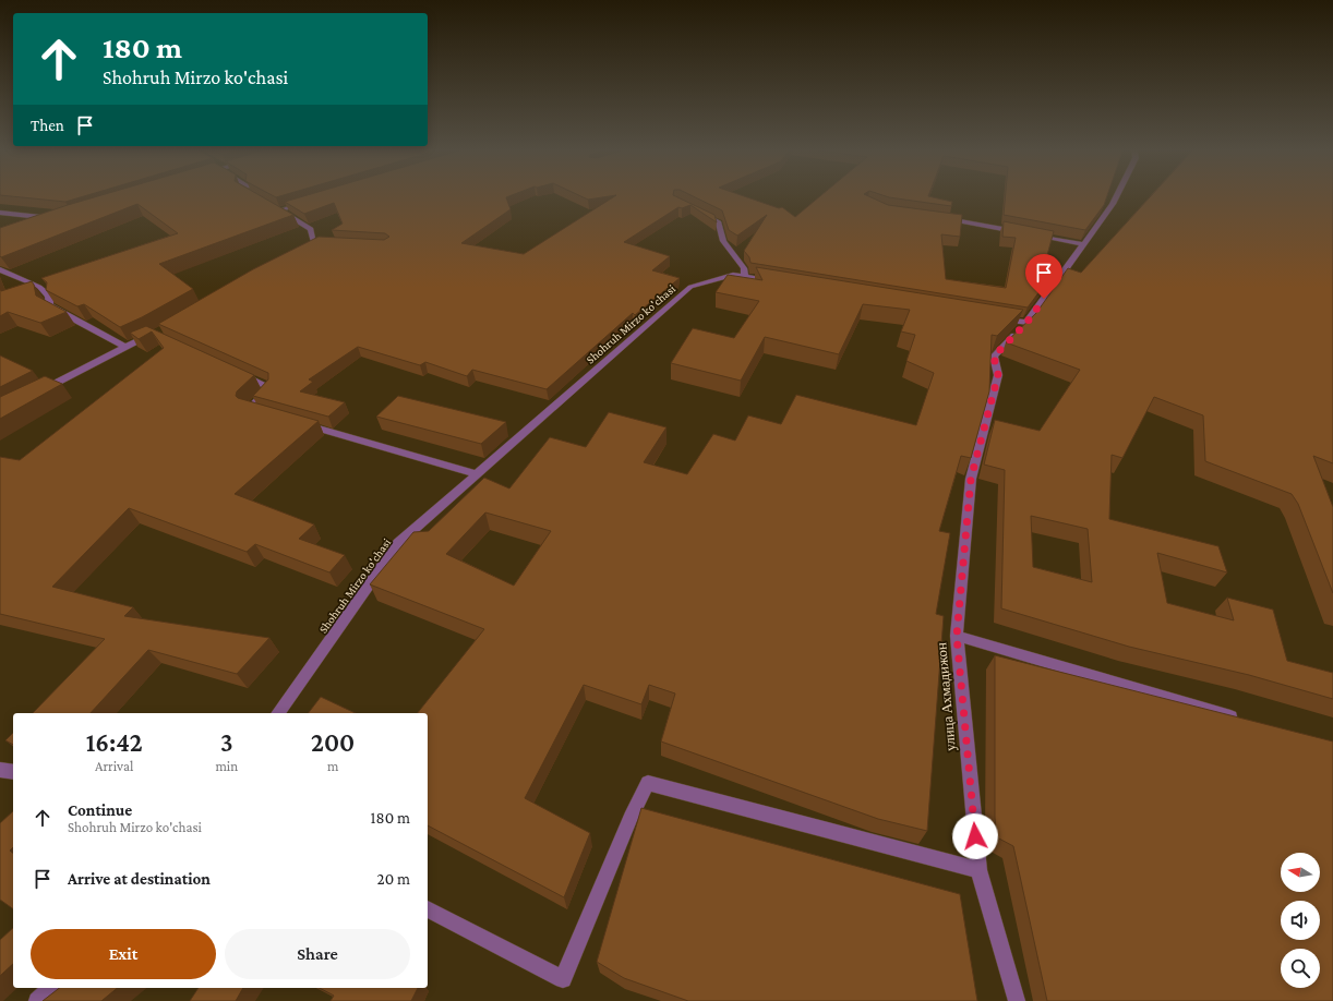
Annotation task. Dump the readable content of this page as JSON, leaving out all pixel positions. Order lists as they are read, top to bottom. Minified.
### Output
{"streets":{"street":["Shohruh Mirzo ko'chasi","улица Ахмадижон"]},"north":"left","page":{"turn":["180 m","Shohruh Mirzo ko'chasi"],"then":"Then","eta":["16:42","Arrival","3","min","200","m"],"list":[{"name":"Continue","note":"Shohruh Mirzo ko'chasi","value":"180 m"},{"name":"Arrive at destination","value":"20 m"}],"buttons":["Exit","Share"]}}
